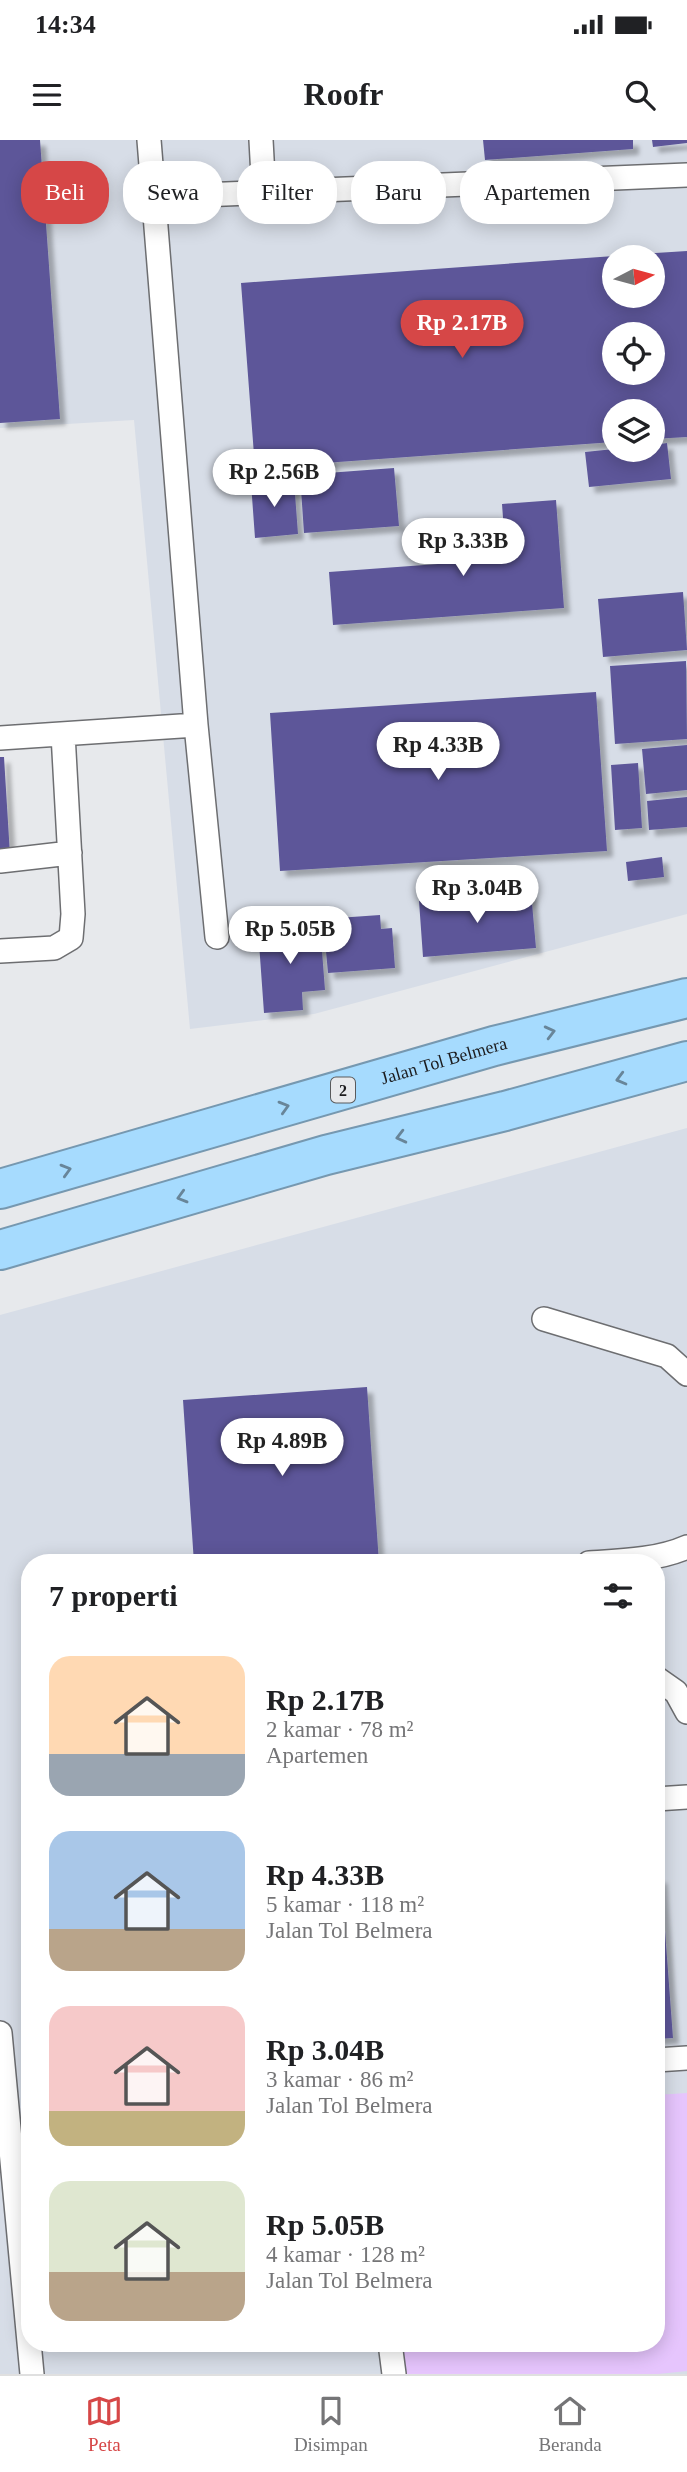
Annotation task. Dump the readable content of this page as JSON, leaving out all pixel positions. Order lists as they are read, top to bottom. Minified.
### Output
{"streets":{"highway":["Jalan Tol Belmera","2"]},"north":"right","page":{"status":"14:34","header":"Roofr","chip":["Beli","Sewa","Filter","Baru","Apartemen"],"price":["Rp 2.17B","Rp 2.56B","Rp 3.33B","Rp 4.33B","Rp 3.04B","Rp 5.05B","Rp 4.89B"],"heading":"7 properti","list":[{"name":"Rp 2.17B","note":"2 kamar · 78 m² · Apartemen"},{"name":"Rp 4.33B","note":"5 kamar · 118 m² · Jalan Tol Belmera"},{"name":"Rp 3.04B","note":"3 kamar · 86 m² · Jalan Tol Belmera"},{"name":"Rp 5.05B","note":"4 kamar · 128 m² · Jalan Tol Belmera"}],"tabs":["Peta","Disimpan","Beranda"]}}
